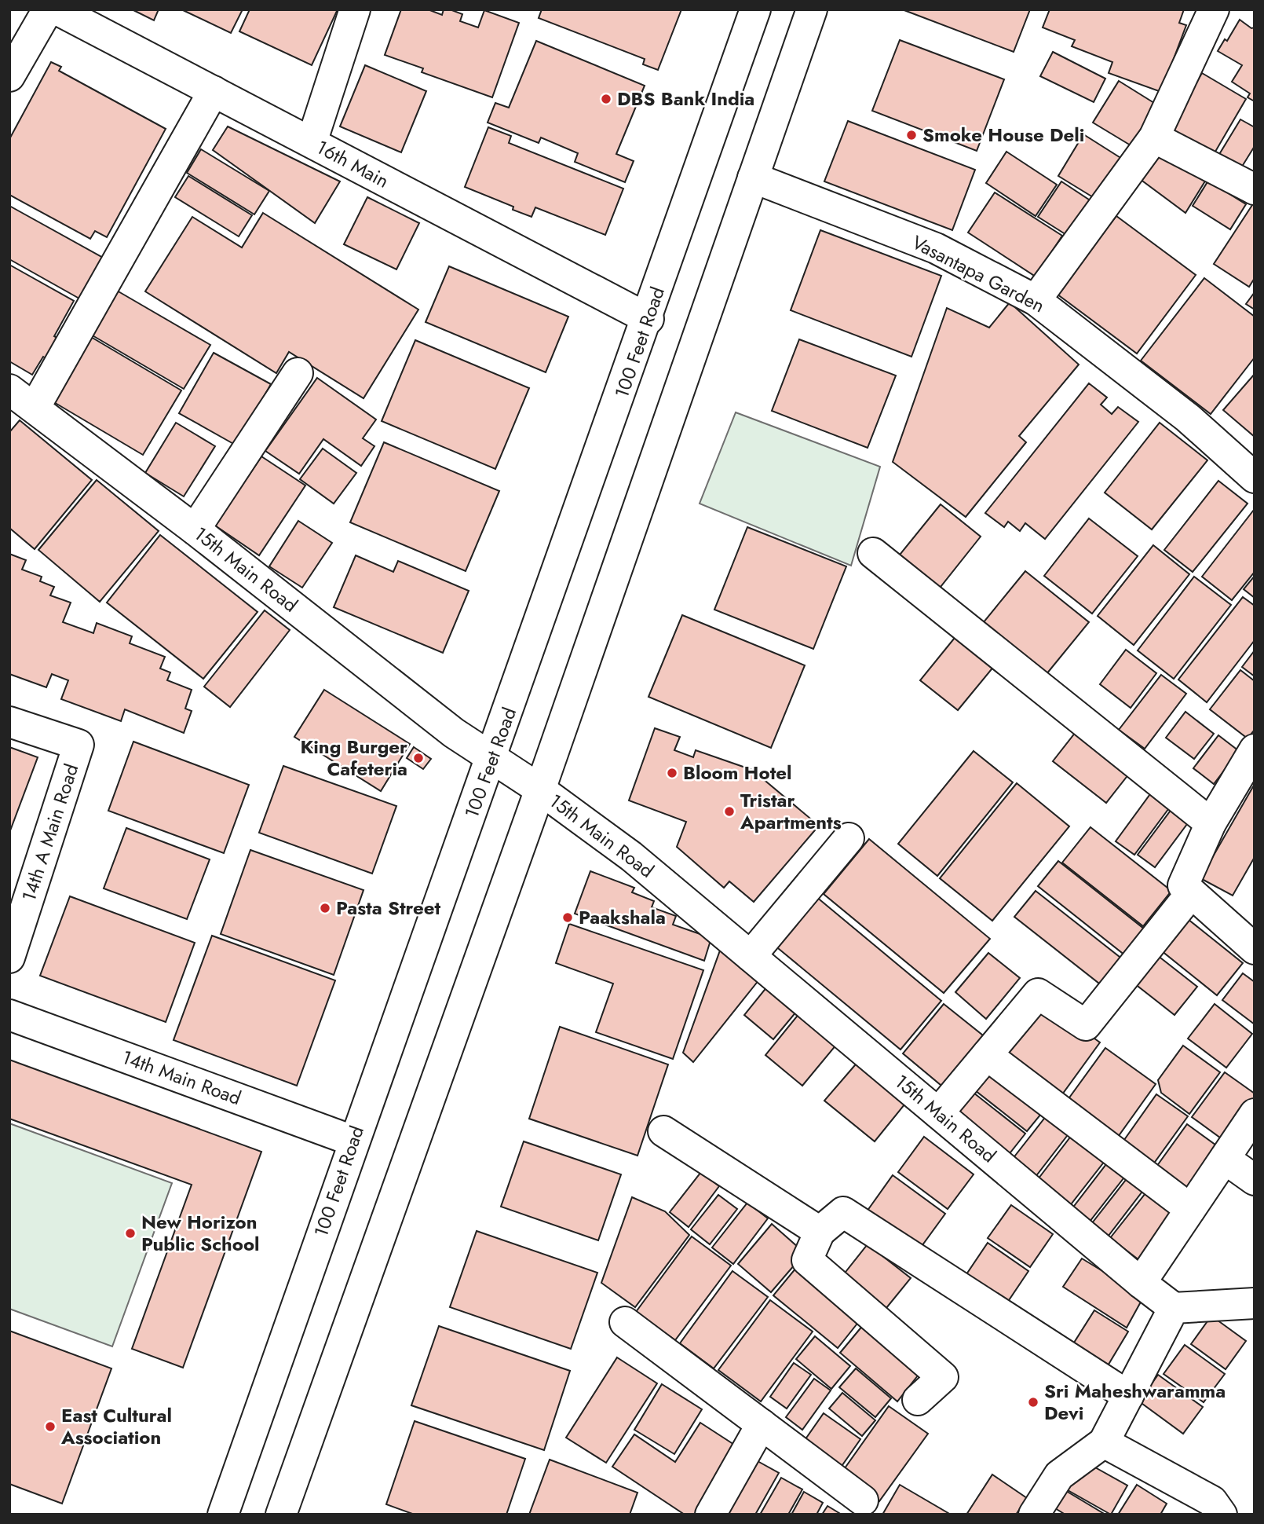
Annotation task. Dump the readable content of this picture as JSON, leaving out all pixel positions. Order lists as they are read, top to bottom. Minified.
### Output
{"streets":{"street":["16th Main","Vasantapa Garden","100 Feet Road","15th Main Road","14th A Main Road","14th Main Road"]},"crossings":[["16th Main","100 Feet Road"],["100 Feet Road","15th Main Road"],["100 Feet Road","14th Main Road"]],"places":["DBS Bank India","Smoke House Deli","King Burger Cafeteria","Bloom Hotel","Tristar Apartments","Pasta Street","Paakshala","New Horizon Public School","Sri Maheshwaramma Devi","East Cultural Association"]}
